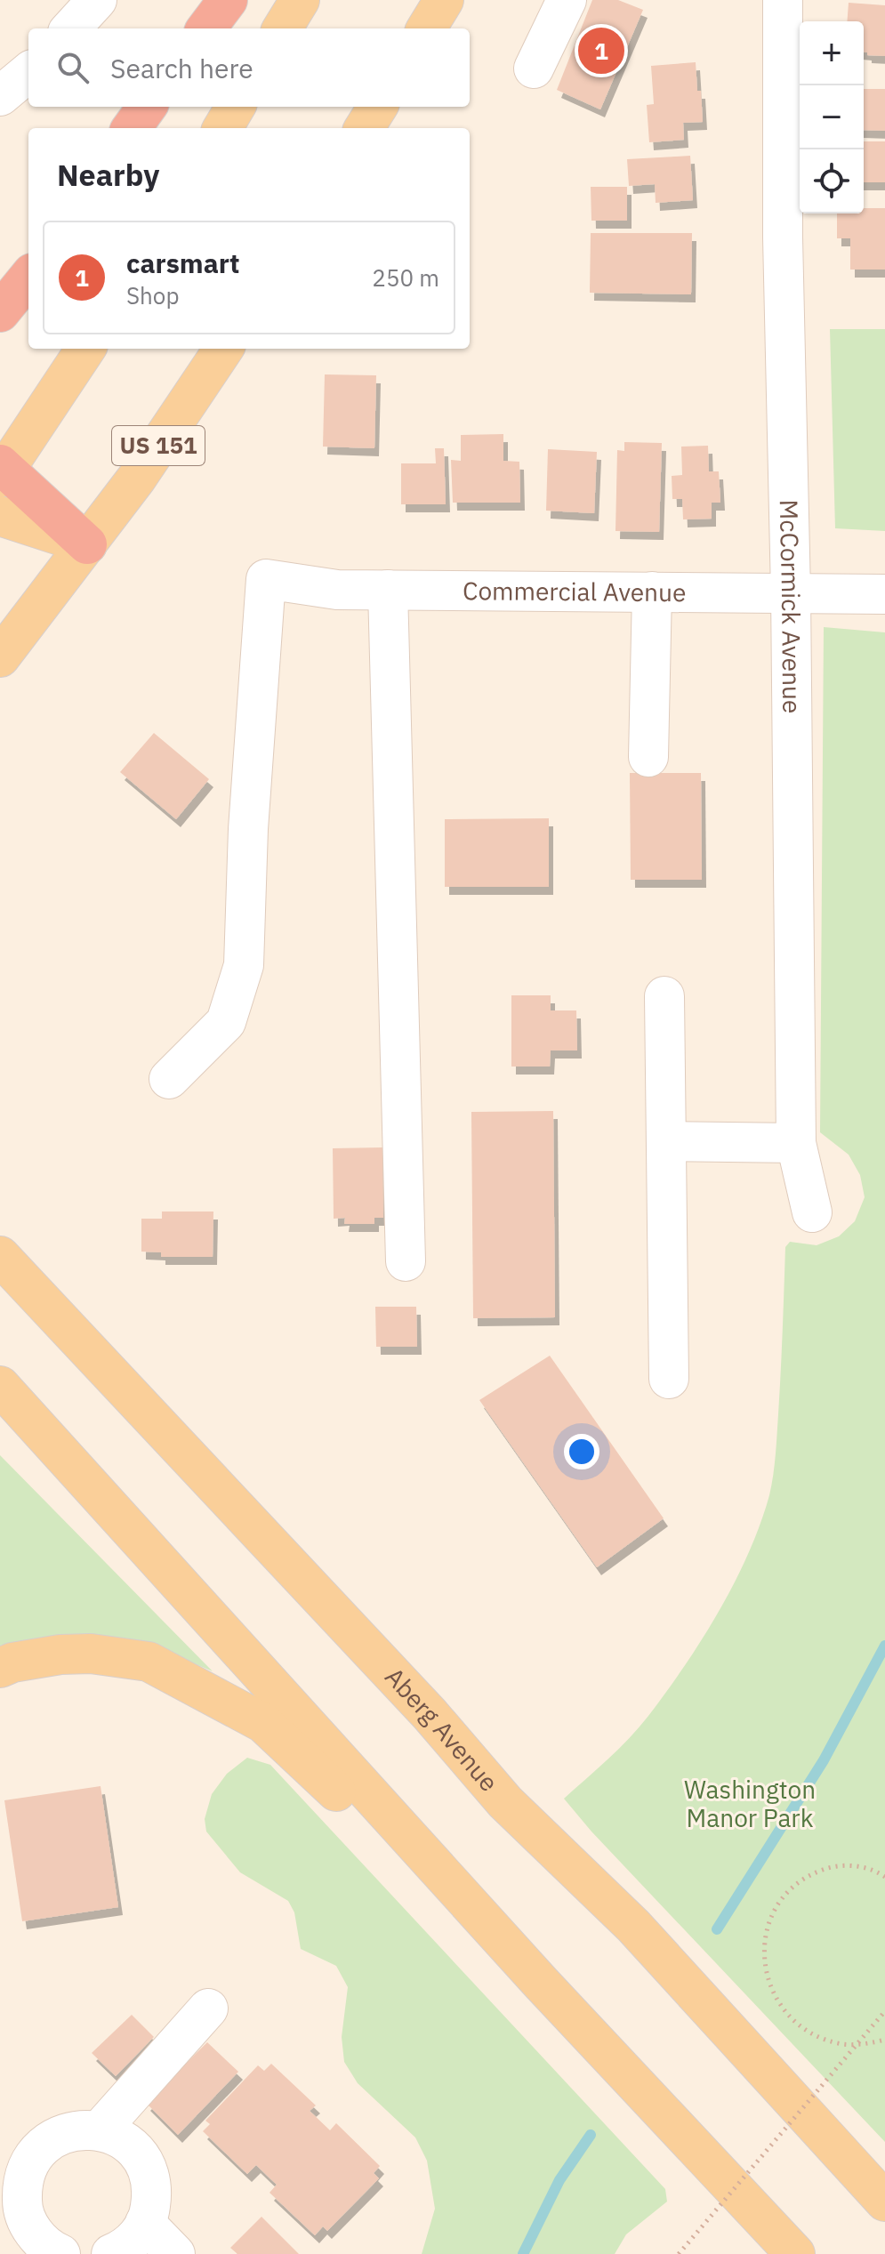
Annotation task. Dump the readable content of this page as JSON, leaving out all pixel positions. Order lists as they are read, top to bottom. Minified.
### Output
{"streets":{"main road":["US 151","Aberg Avenue"],"street":["Commercial Avenue","McCormick Avenue"]},"crossings":[["Commercial Avenue","McCormick Avenue"]],"parks":["Washington Manor Park"],"page":{"map_buttons":["+","−"],"pins":"1","search":"Search here","heading":"Nearby","list":[{"mark":"1","name":"carsmart","note":"Shop","value":"250 m"}]}}
